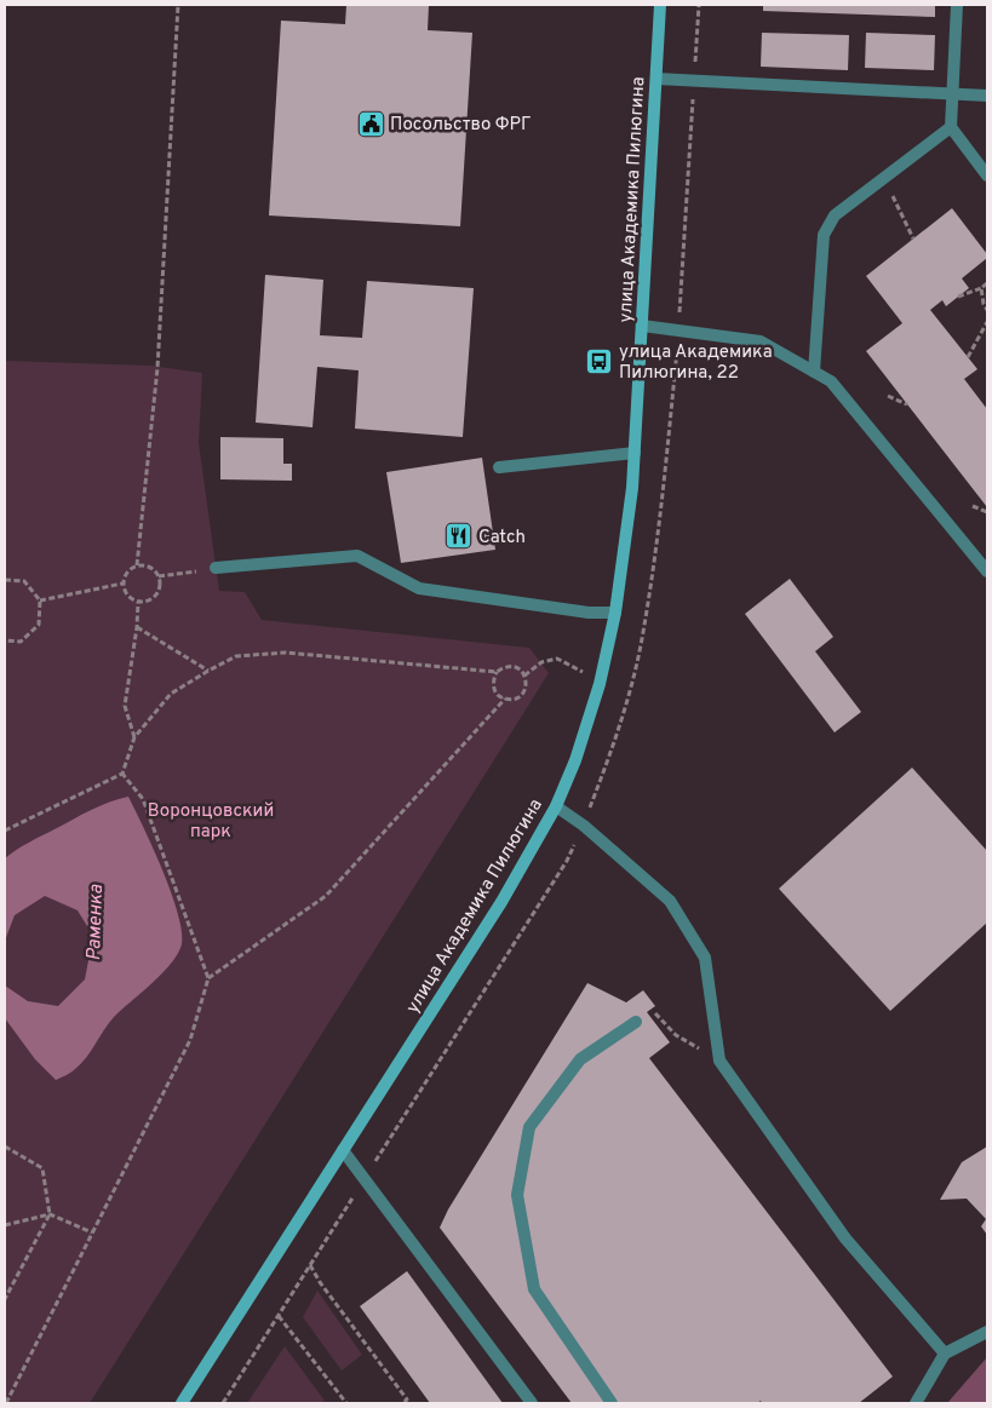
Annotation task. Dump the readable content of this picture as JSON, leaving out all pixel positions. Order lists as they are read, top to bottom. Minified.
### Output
{"streets":{"street":["улица Академика Пилюгина"]},"water":["Раменка"],"parks":["Воронцовский парк"],"places":{"public building":["Посольство ФРГ"],"bus stop":["улица Академика Пилюгина, 22"],"restaurant":["Catch"]}}
